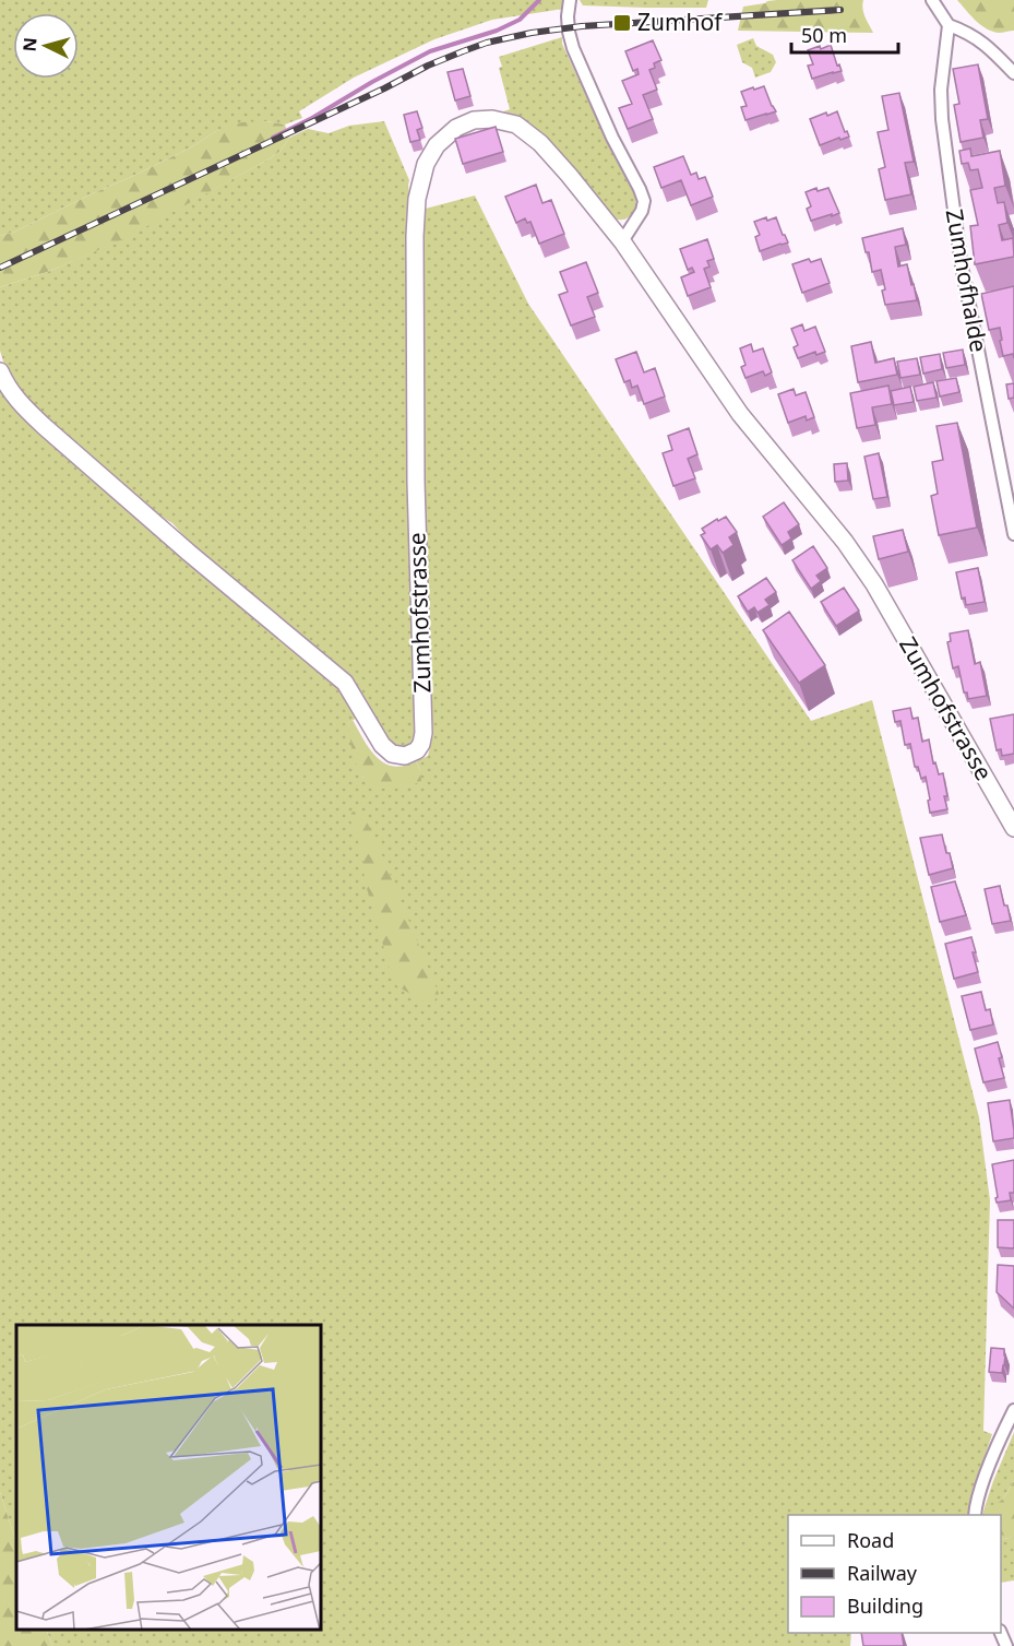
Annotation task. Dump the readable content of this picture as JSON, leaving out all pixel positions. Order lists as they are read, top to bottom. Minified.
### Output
{"streets":{"street":["Zumhofhalde","Zumhofstrasse"]},"places":{"transit":["Zumhof"]},"legend":["Road","Railway","Building"],"scale_bar":"50 m","north":"left"}
